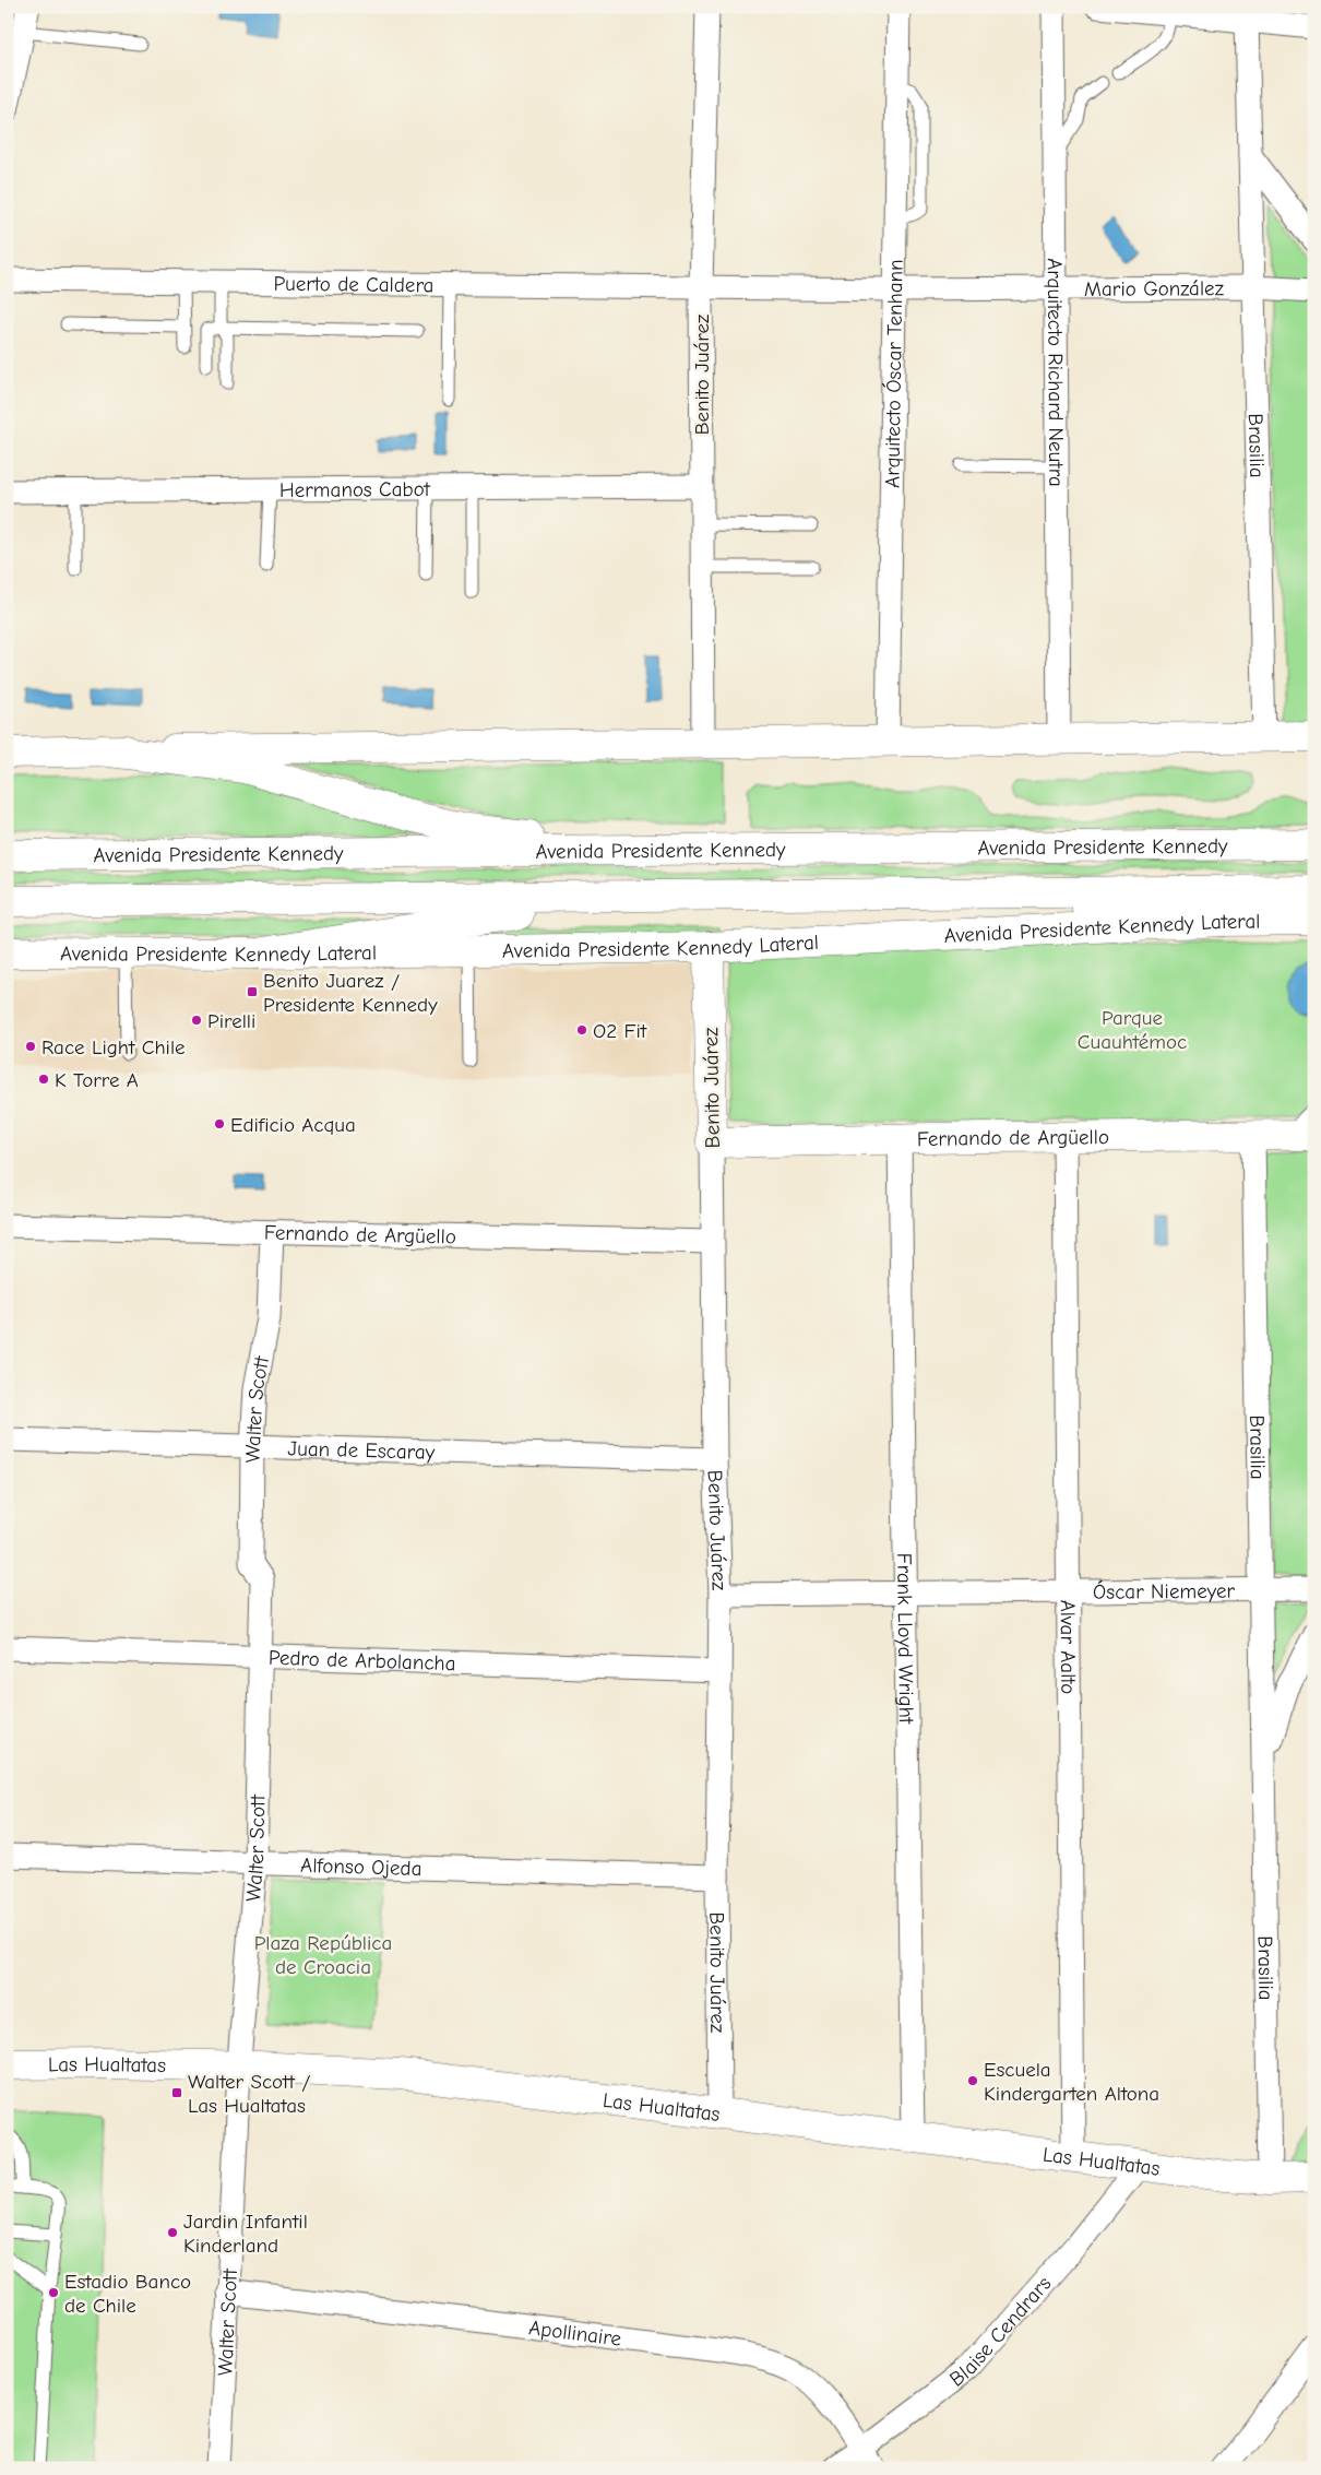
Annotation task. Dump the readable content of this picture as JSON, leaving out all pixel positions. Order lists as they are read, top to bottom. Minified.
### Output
{"streets":{"main road":["Benito Juárez","Avenida Presidente Kennedy","Avenida Presidente Kennedy Lateral","Fernando de Argüello","Las Hualtatas"],"street":["Puerto de Caldera","Mario González","Arquitecto Richard Neutra","Arquitecto Óscar Tenhann","Brasilia","Hermanos Cabot","Walter Scott","Juan de Escaray","Óscar Niemeyer","Frank Lloyd Wright","Alvar Aalto","Pedro de Arbolancha","Alfonso Ojeda","Blaise Cendrars","Apollinaire"]},"crossings":[["Puerto de Caldera","Mario González"],["Puerto de Caldera","Benito Juárez"],["Mario González","Arquitecto Richard Neutra"],["Mario González","Arquitecto Óscar Tenhann"],["Mario González","Benito Juárez"],["Mario González","Brasilia"],["Benito Juárez","Hermanos Cabot"],["Benito Juárez","Avenida Presidente Kennedy Lateral"],["Benito Juárez","Fernando de Argüello"],["Benito Juárez","Juan de Escaray"],["Benito Juárez","Óscar Niemeyer"],["Benito Juárez","Pedro de Arbolancha"],["Benito Juárez","Alfonso Ojeda"],["Benito Juárez","Las Hualtatas"],["Brasilia","Fernando de Argüello"],["Brasilia","Óscar Niemeyer"],["Brasilia","Las Hualtatas"],["Fernando de Argüello","Walter Scott"],["Fernando de Argüello","Frank Lloyd Wright"],["Fernando de Argüello","Alvar Aalto"],["Walter Scott","Juan de Escaray"],["Walter Scott","Pedro de Arbolancha"],["Walter Scott","Alfonso Ojeda"],["Walter Scott","Las Hualtatas"],["Walter Scott","Apollinaire"],["Óscar Niemeyer","Frank Lloyd Wright"],["Óscar Niemeyer","Alvar Aalto"],["Frank Lloyd Wright","Las Hualtatas"],["Alvar Aalto","Las Hualtatas"],["Las Hualtatas","Blaise Cendrars"],["Blaise Cendrars","Apollinaire"]],"parks":["Parque Cuauhtémoc","Plaza República de Croacia"],"places":{"transit":["Benito Juarez / Presidente Kennedy","Walter Scott / Las Hualtatas"],"other":["Pirelli","O2 Fit","Race Light Chile","K Torre A","Edificio Acqua","Escuela Kindergarten Altona","Jardin Infantil Kinderland","Estadio Banco de Chile"]}}
